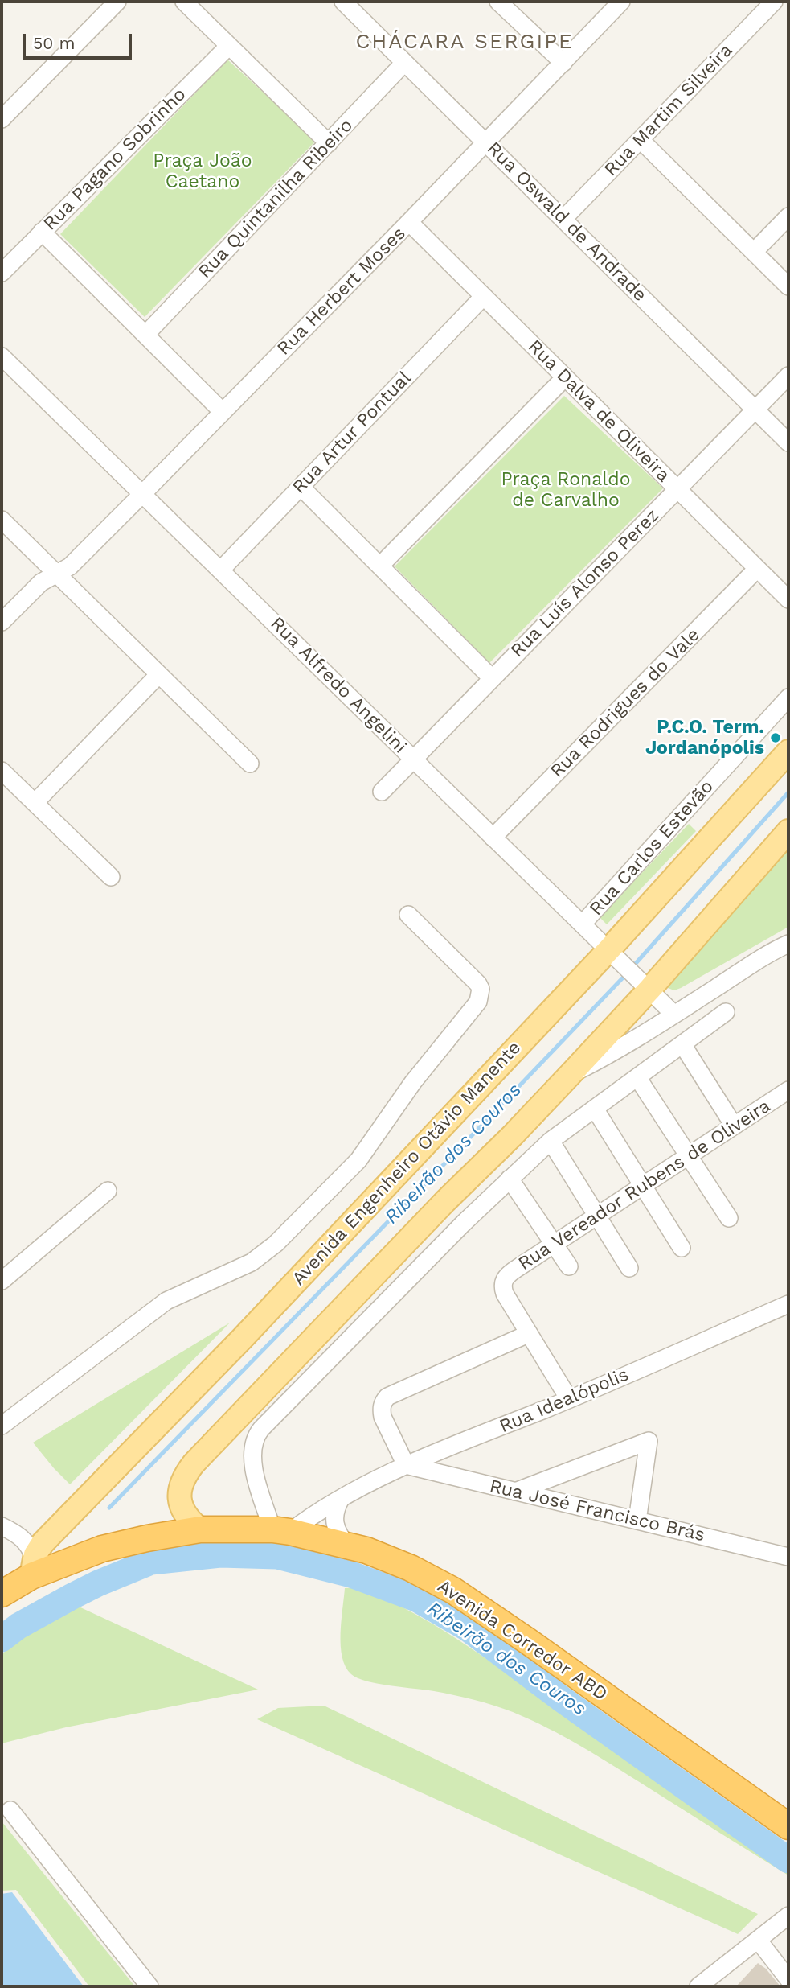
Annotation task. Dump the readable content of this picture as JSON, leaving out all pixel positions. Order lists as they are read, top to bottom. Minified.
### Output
{"streets":{"highway":["Avenida Corredor ABD"],"main road":["Avenida Engenheiro Otávio Manente"],"street":["Rua Martim Silveira","Rua Pagano Sobrinho","Rua Quintanilha Ribeiro","Rua Oswald de Andrade","Rua Herbert Moses","Rua Dalva de Oliveira","Rua Artur Pontual","Rua Luís Alonso Perez","Rua Alfredo Angelini","Rua Rodrigues do Vale","Rua Carlos Estevão","Rua Vereador Rubens de Oliveira","Rua Idealópolis","Rua José Francisco Brás"]},"crossings":[["Rua Martim Silveira","Rua Oswald de Andrade"],["Rua Quintanilha Ribeiro","Rua Oswald de Andrade"],["Rua Oswald de Andrade","Rua Herbert Moses"],["Rua Oswald de Andrade","Rua Luís Alonso Perez"],["Rua Herbert Moses","Rua Dalva de Oliveira"],["Rua Herbert Moses","Rua Alfredo Angelini"],["Rua Dalva de Oliveira","Rua Artur Pontual"],["Rua Dalva de Oliveira","Rua Luís Alonso Perez"],["Rua Dalva de Oliveira","Rua Rodrigues do Vale"],["Rua Artur Pontual","Rua Alfredo Angelini"],["Rua Luís Alonso Perez","Rua Alfredo Angelini"],["Rua Alfredo Angelini","Rua Rodrigues do Vale"],["Rua Alfredo Angelini","Rua Carlos Estevão"],["Rua Alfredo Angelini","Avenida Engenheiro Otávio Manente"],["Avenida Engenheiro Otávio Manente","Avenida Corredor ABD"],["Rua Vereador Rubens de Oliveira","Rua Idealópolis"],["Rua Idealópolis","Rua José Francisco Brás"],["Rua Idealópolis","Avenida Corredor ABD"]],"districts":["CHÁCARA SERGIPE"],"water":["Ribeirão dos Couros"],"parks":["Praça João Caetano","Praça Ronaldo de Carvalho"],"places":["P.C.O. Term. Jordanópolis"],"scale_bar":"50 m"}
